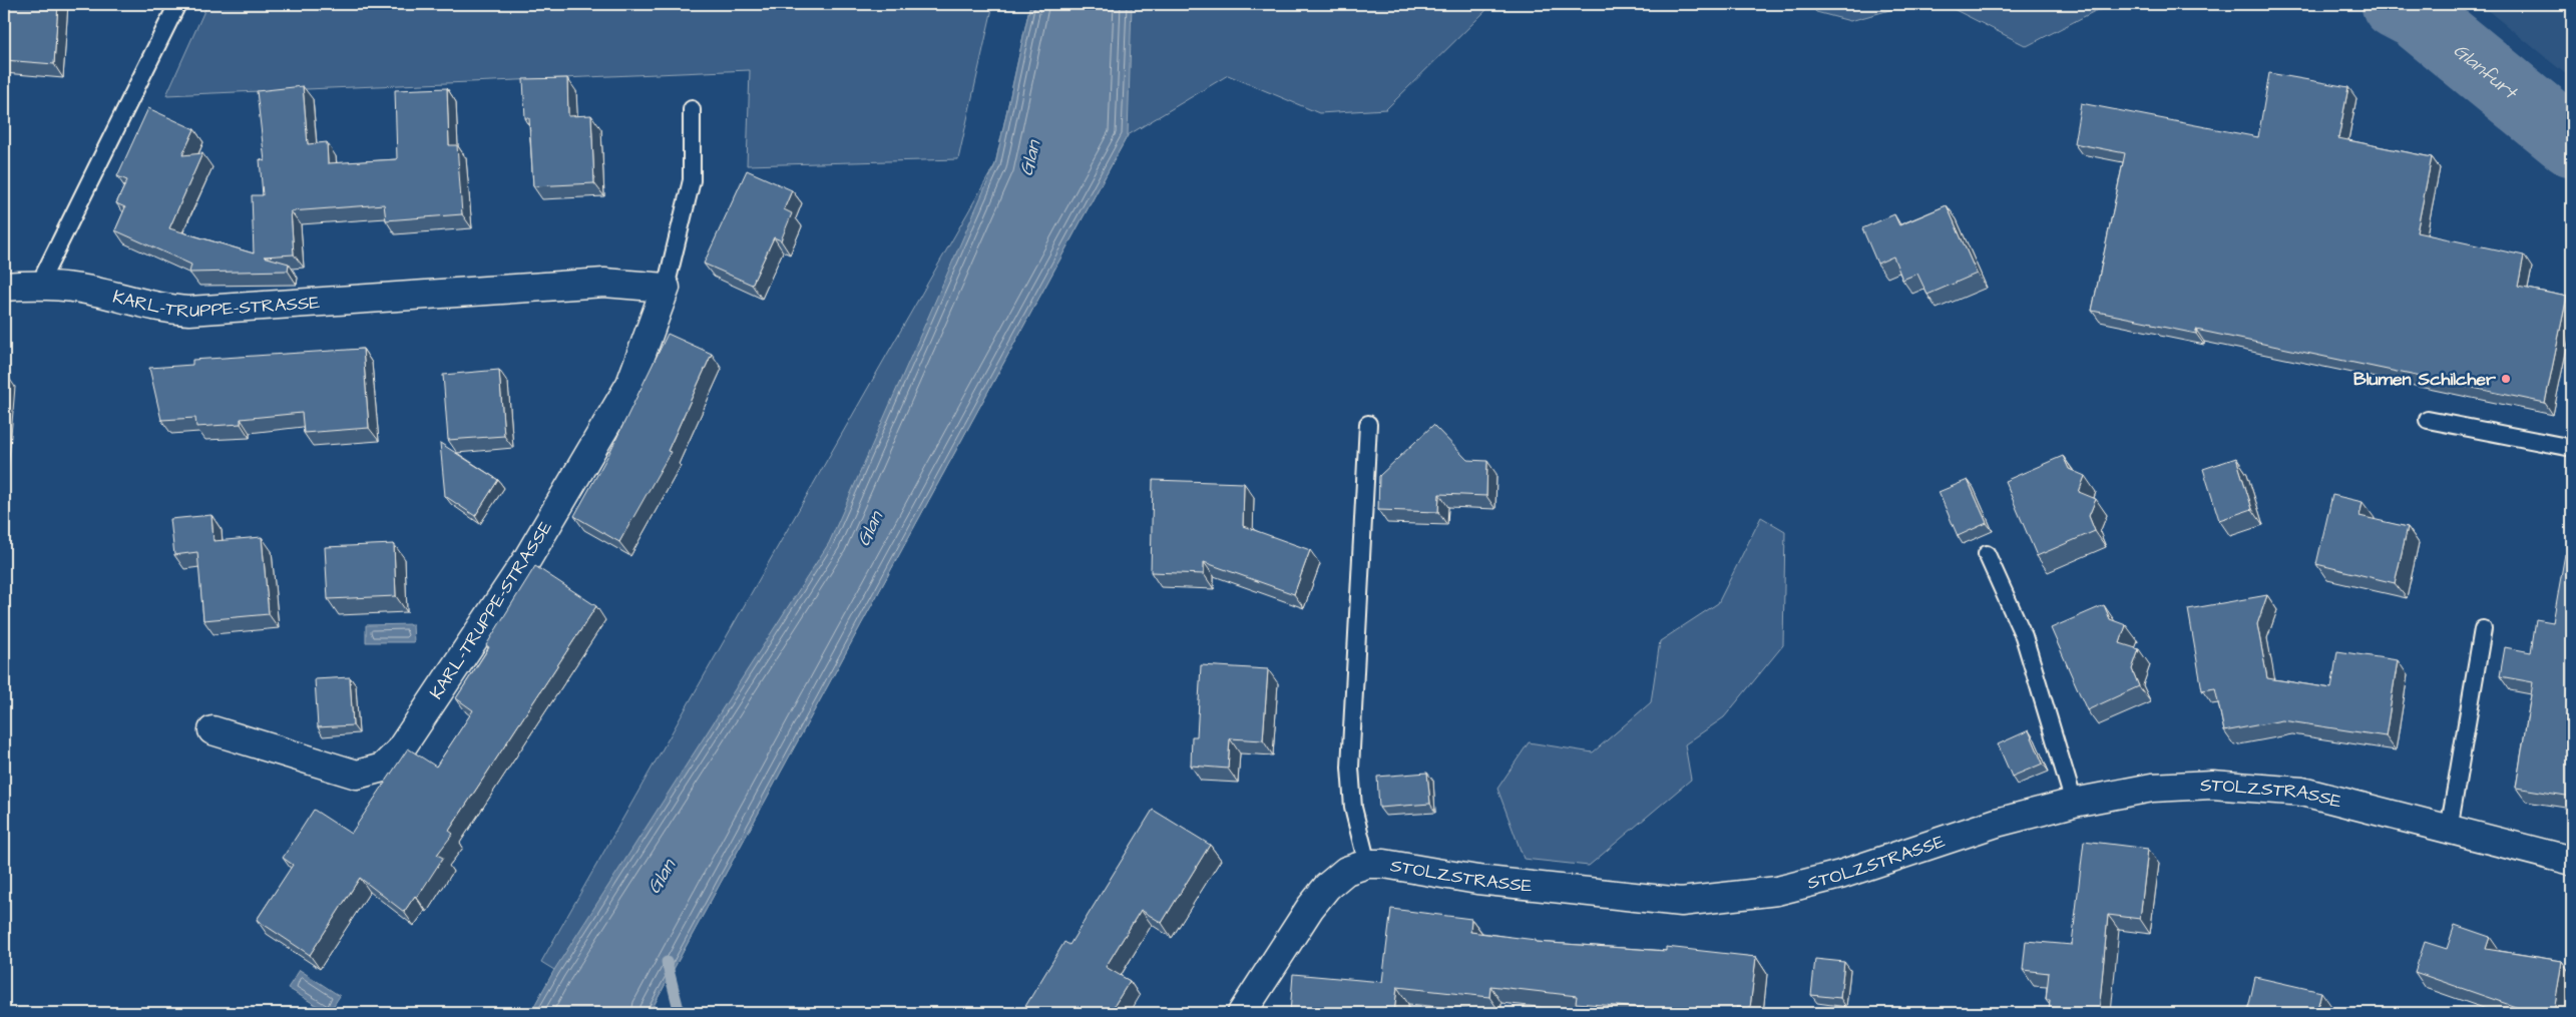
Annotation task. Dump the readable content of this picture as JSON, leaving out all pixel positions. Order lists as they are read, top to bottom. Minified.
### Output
{"streets":{"street":["KARL-TRUPPE-STRASSE","STOLZSTRASSE"]},"water":["Glanfurt","Glan"],"places":["Blumen Schilcher"]}
